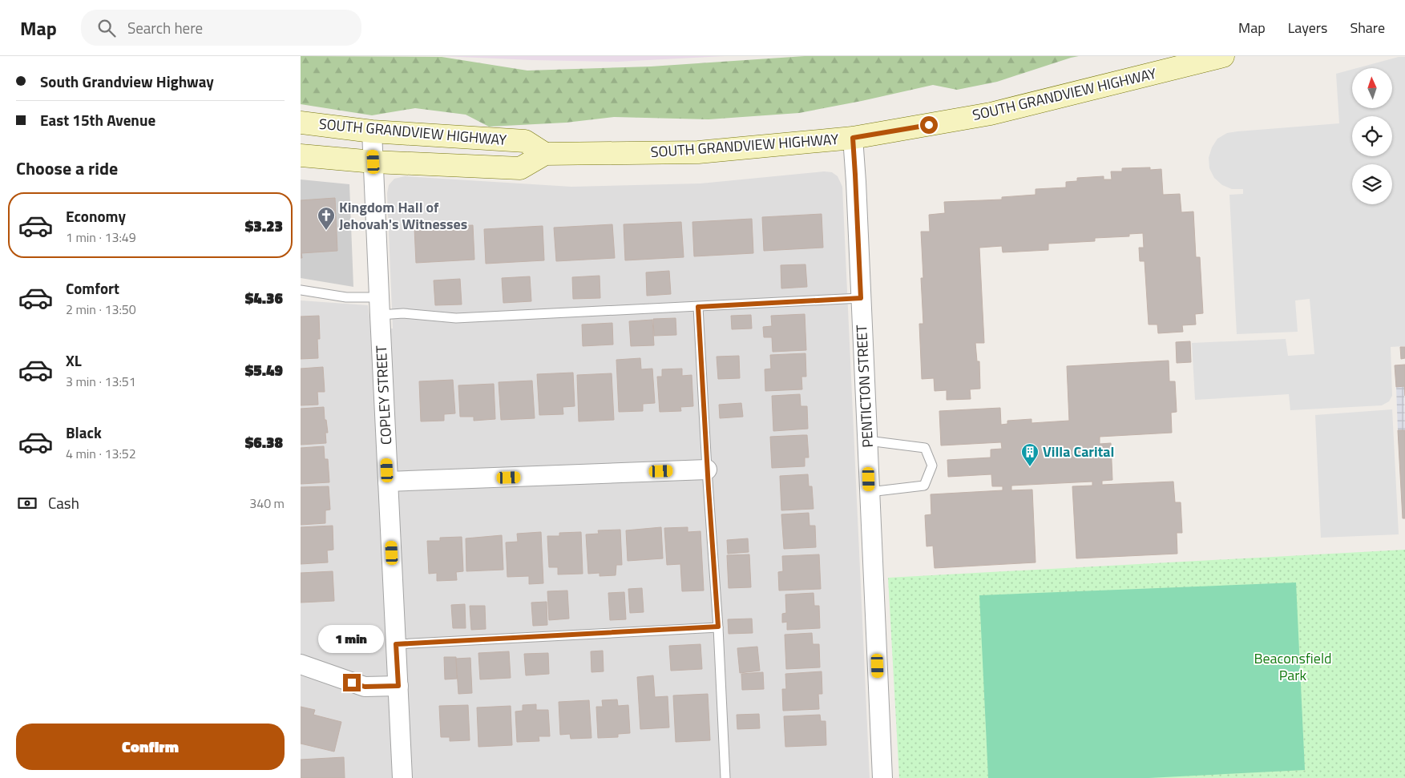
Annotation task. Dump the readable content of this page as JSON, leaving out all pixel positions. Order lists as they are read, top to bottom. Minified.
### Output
{"streets":{"main road":["SOUTH GRANDVIEW HIGHWAY"],"street":["PENTICTON STREET","COPLEY STREET"]},"crossings":[["SOUTH GRANDVIEW HIGHWAY","PENTICTON STREET"],["SOUTH GRANDVIEW HIGHWAY","COPLEY STREET"]],"parks":["Beaconsfield Park"],"places":{"church":["Kingdom Hall of Jehovah's Witnesses"],"building":["Villa Carital"]},"north":"top","page":{"header":"Map","search":"Search here","nav":["Map","Layers","Share"],"banner":["South Grandview Highway","East 15th Avenue"],"heading":"Choose a ride","list":[{"name":"Economy","note":"1 min · 13:49","value":"$3.23"},{"name":"Comfort","note":"2 min · 13:50","value":"$4.36"},{"name":"XL","note":"3 min · 13:51","value":"$5.49"},{"name":"Black","note":"4 min · 13:52","value":"$6.38"}],"pay":["Cash","340 m"],"bubble":"1 min","buttons":"Confirm"}}
